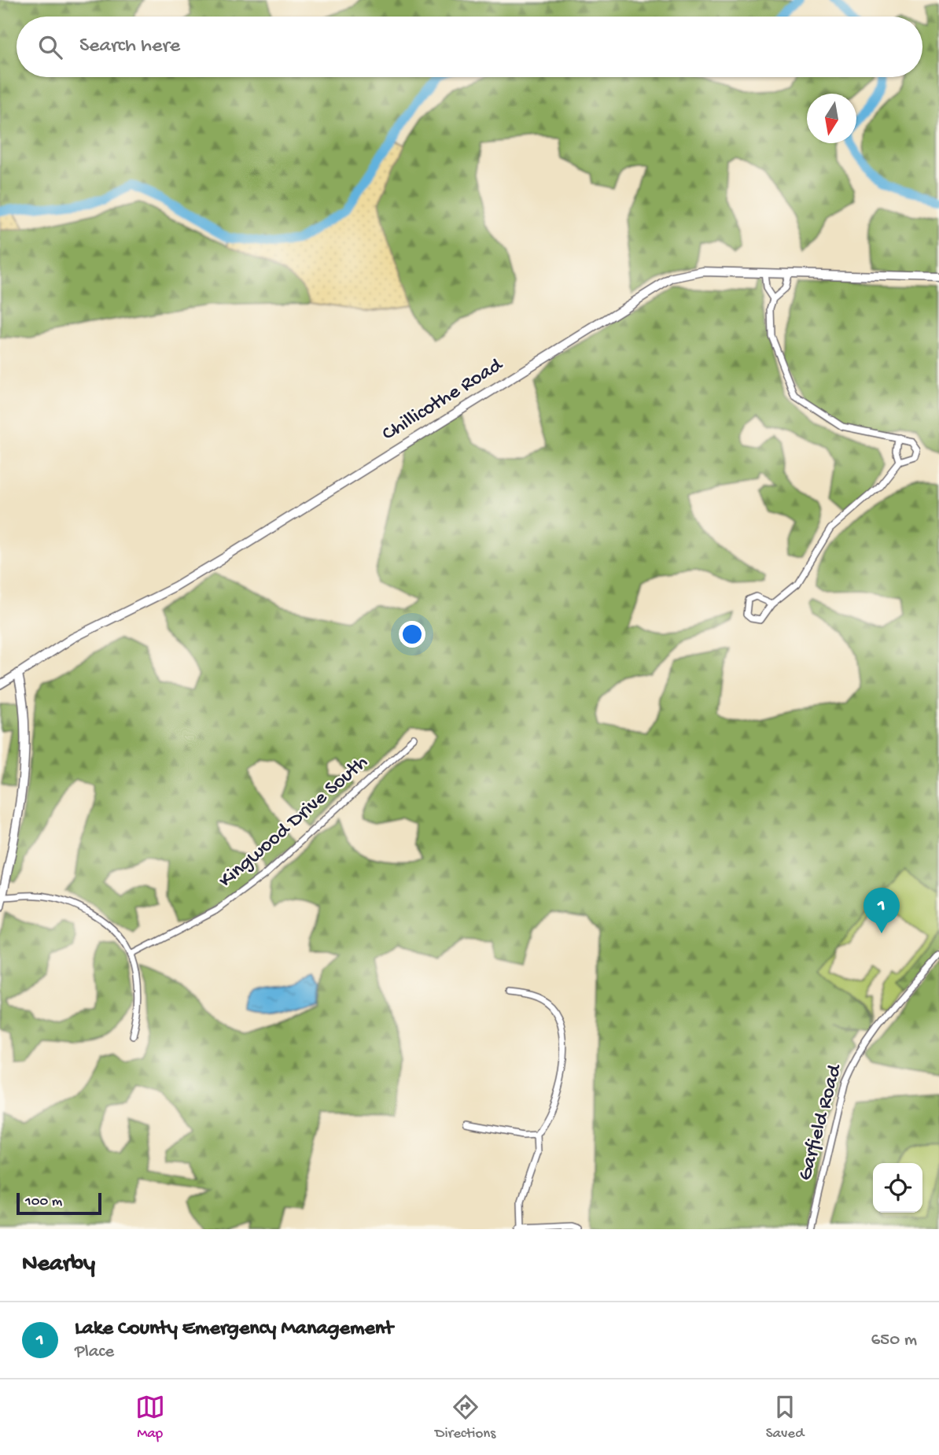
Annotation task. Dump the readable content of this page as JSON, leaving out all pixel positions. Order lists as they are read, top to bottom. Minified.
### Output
{"streets":{"main road":["Chillicothe Road"],"street":["Kingwood Drive South","Garfield Road"]},"scale_bar":"100 m","north":"bottom","page":{"search":"Search here","pins":"1","scale":"100 m","heading":"Nearby","list":[{"mark":"1","name":"Lake County Emergency Management","note":"Place","value":"650 m"}],"nav":["Map","Directions","Saved"]}}
